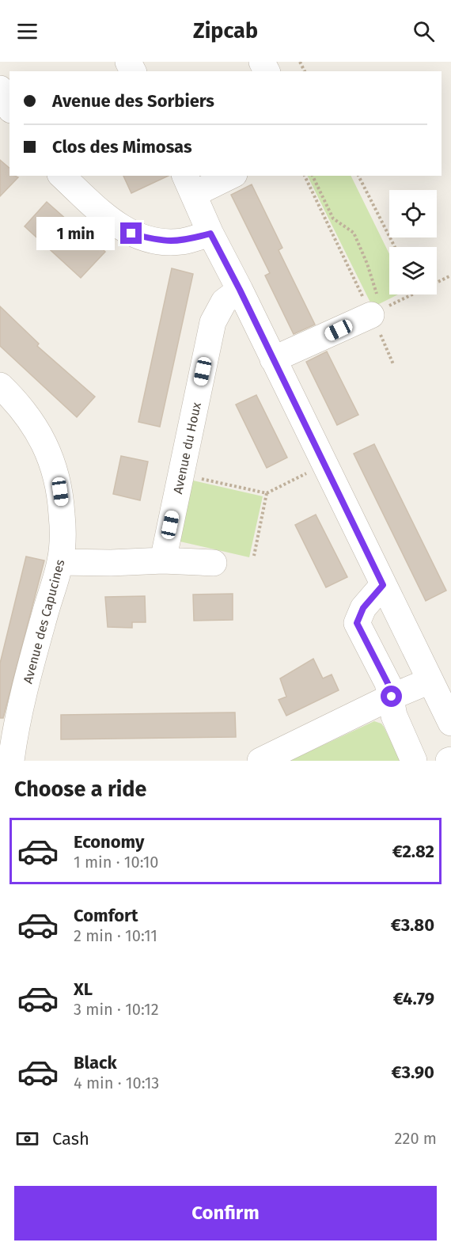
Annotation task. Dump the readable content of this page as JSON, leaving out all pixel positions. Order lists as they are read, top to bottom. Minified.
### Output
{"streets":{"street":["Avenue du Houx","Avenue des Capucines"]},"page":{"header":"Zipcab","banner":["Avenue des Sorbiers","Clos des Mimosas"],"bubble":"1 min","heading":"Choose a ride","list":[{"name":"Economy","note":"1 min · 10:10","value":"€2.82"},{"name":"Comfort","note":"2 min · 10:11","value":"€3.80"},{"name":"XL","note":"3 min · 10:12","value":"€4.79"},{"name":"Black","note":"4 min · 10:13","value":"€3.90"}],"pay":["Cash","220 m"],"buttons":"Confirm"}}
